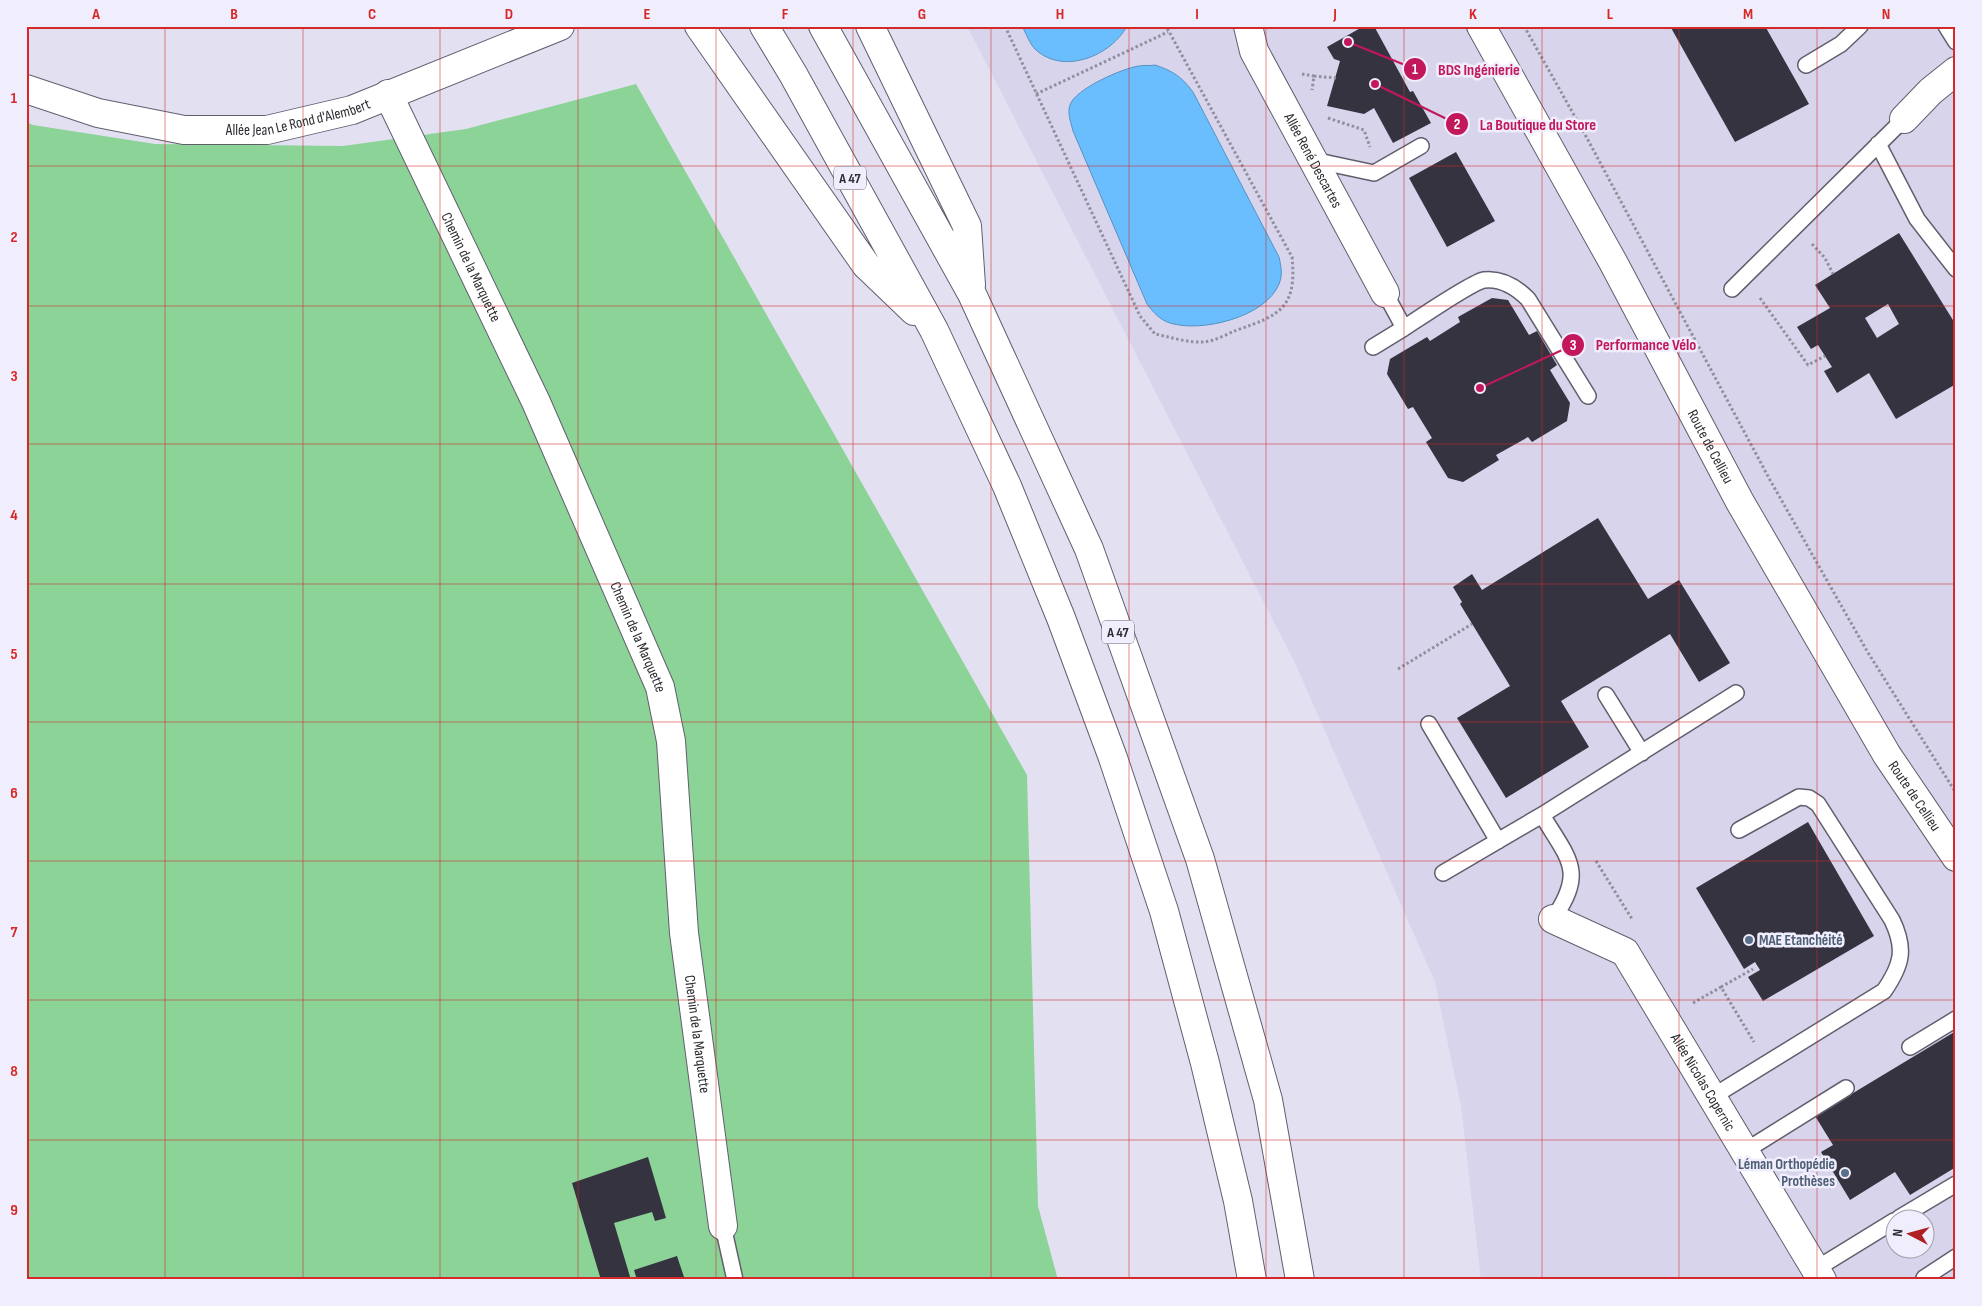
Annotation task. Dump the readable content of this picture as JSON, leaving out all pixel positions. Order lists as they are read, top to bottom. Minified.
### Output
{"streets":{"main road":["Allée Jean Le Rond d'Alembert","Allée René Descartes","A 47","Chemin de la Marquette","Route de Cellieu","Allée Nicolas Copernic"]},"crossings":[["Allée Jean Le Rond d'Alembert","Chemin de la Marquette"]],"places":["BDS Ingénierie","La Boutique du Store","Performance Vélo","MAE Etanchéité","Léman Orthopédie Prothèses"],"north":"left","grid":{"columns":["A","B","C","D","E","F","G","H","I","J","K","L","M","N"],"rows":["1","2","3","4","5","6","7","8","9"]}}
